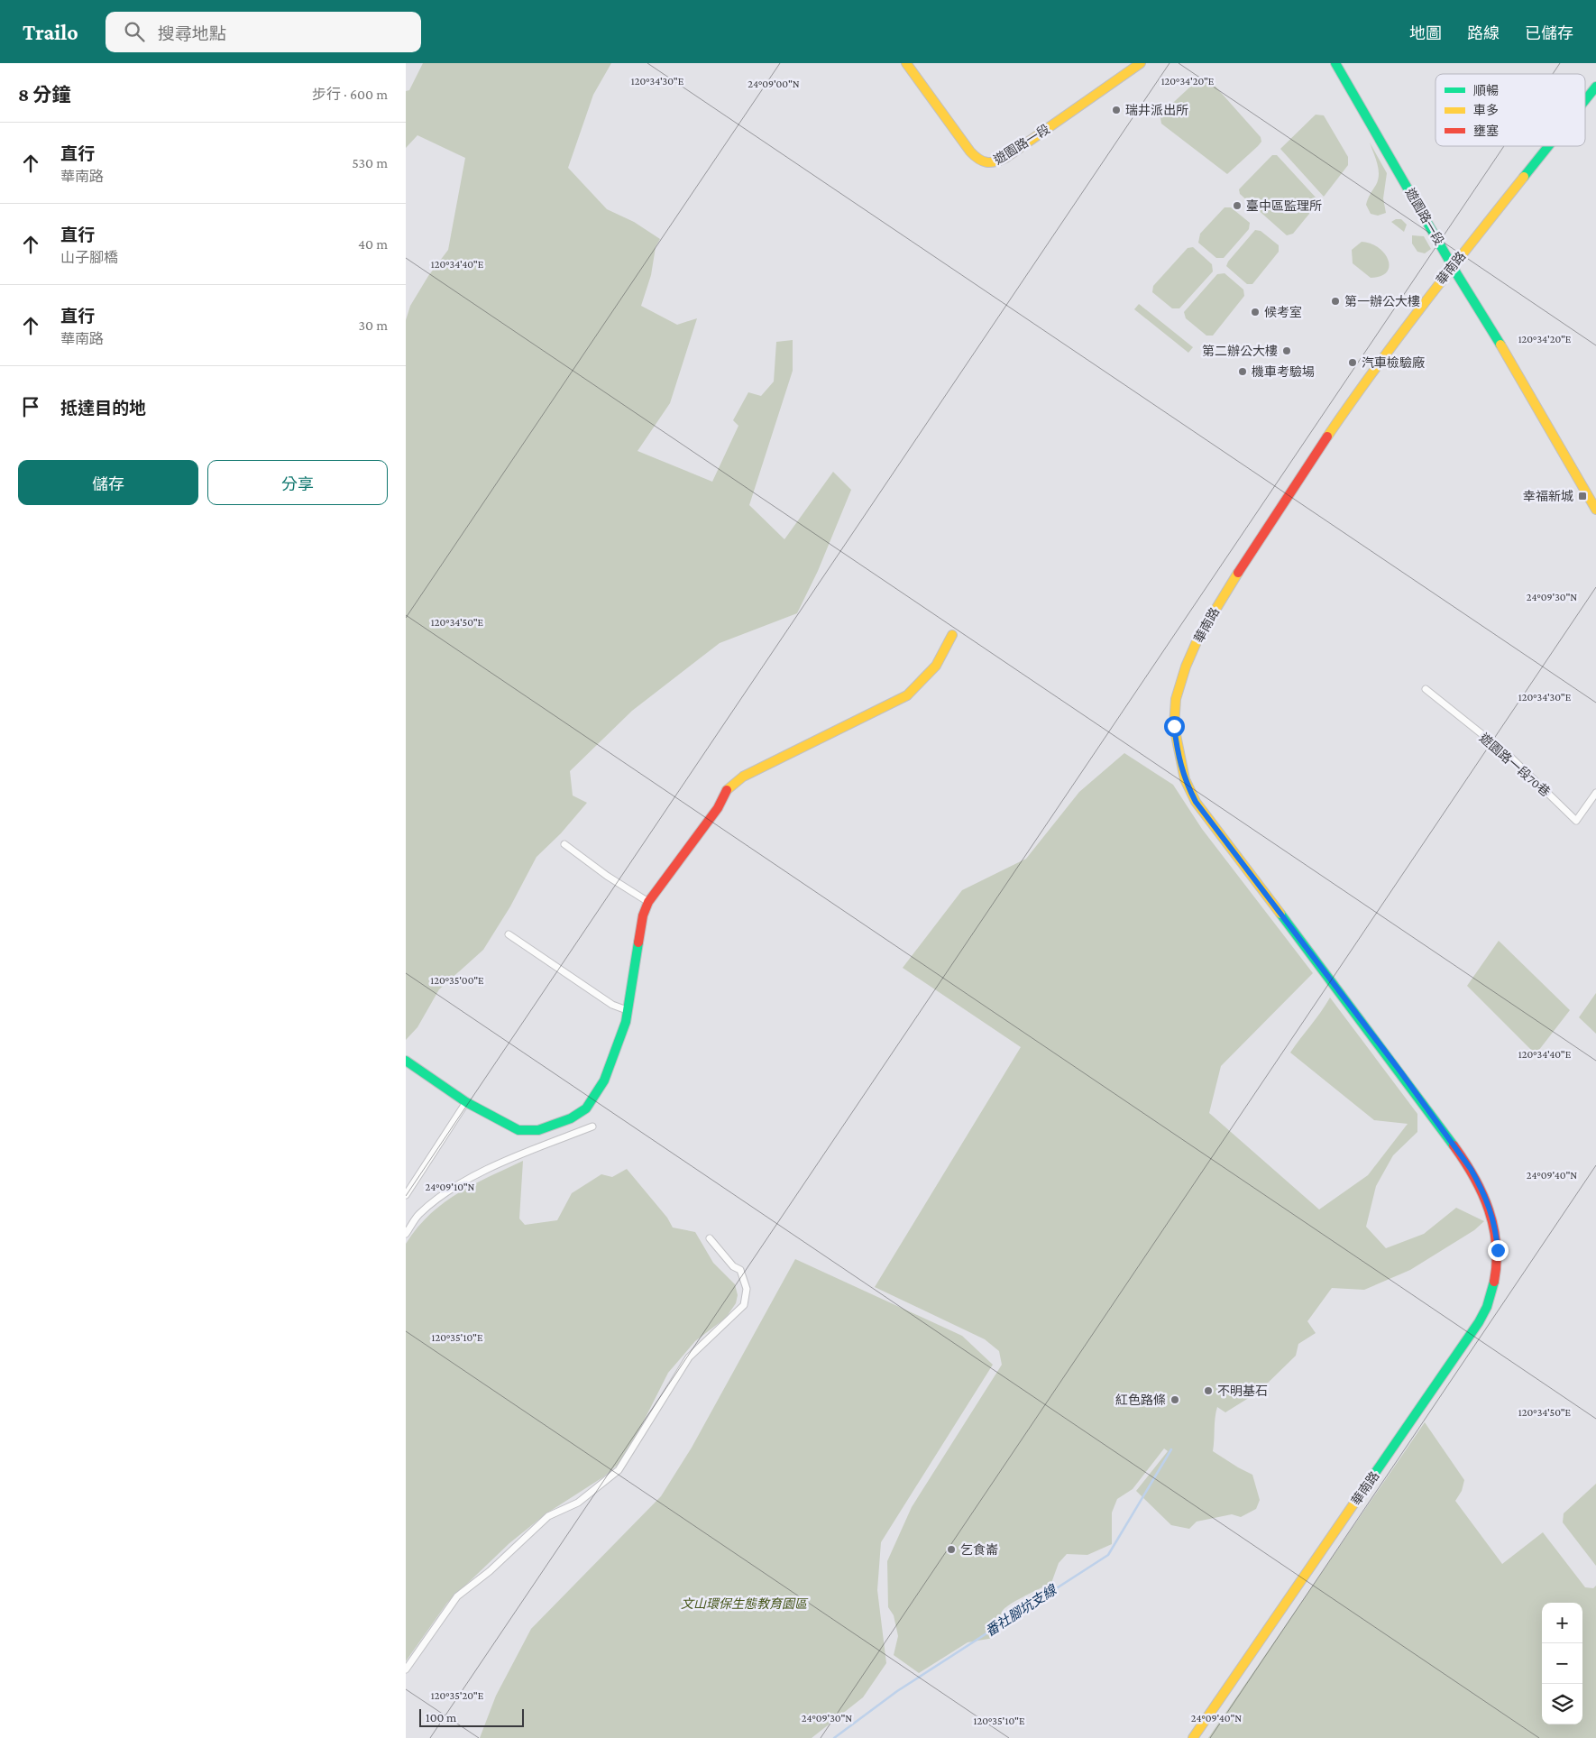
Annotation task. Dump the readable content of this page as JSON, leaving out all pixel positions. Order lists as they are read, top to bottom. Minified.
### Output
{"streets":{"street":["遊園路一段","華南路","遊園路一段70巷"]},"crossings":[["遊園路一段","華南路"]],"water":["番社腳坑支線"],"parks":["文山環保生態教育園區"],"places":{"other":["瑞井派出所","臺中區監理所","第一辦公大樓","候考室","第二辦公大樓","汽車檢驗廠","機車考驗場","不明基石","紅色路條","乞食崙"],"transit":["幸福新城"]},"legend":["順暢","車多","壅塞"],"scale_bar":"100 m","page":{"header":"Trailo","search":"搜尋地點","nav":["地圖","路線","已儲存"],"heading":["8 分鐘","步行 · 600 m"],"list":[["直行","華南路","530 m"],["直行","山子腳橋","40 m"],["直行","華南路","30 m"],"抵達目的地"],"buttons":["儲存","分享"],"map_buttons":["+","−"],"scale":"100 m"},"coordinates":["120°34'30\"E","120°34'20\"E","24°09'00\"N","120°34'40\"E","24°09'30\"N","120°34'50\"E","120°35'00\"E","24°09'40\"N","24°09'10\"N","120°35'10\"E","120°35'20\"E"]}
